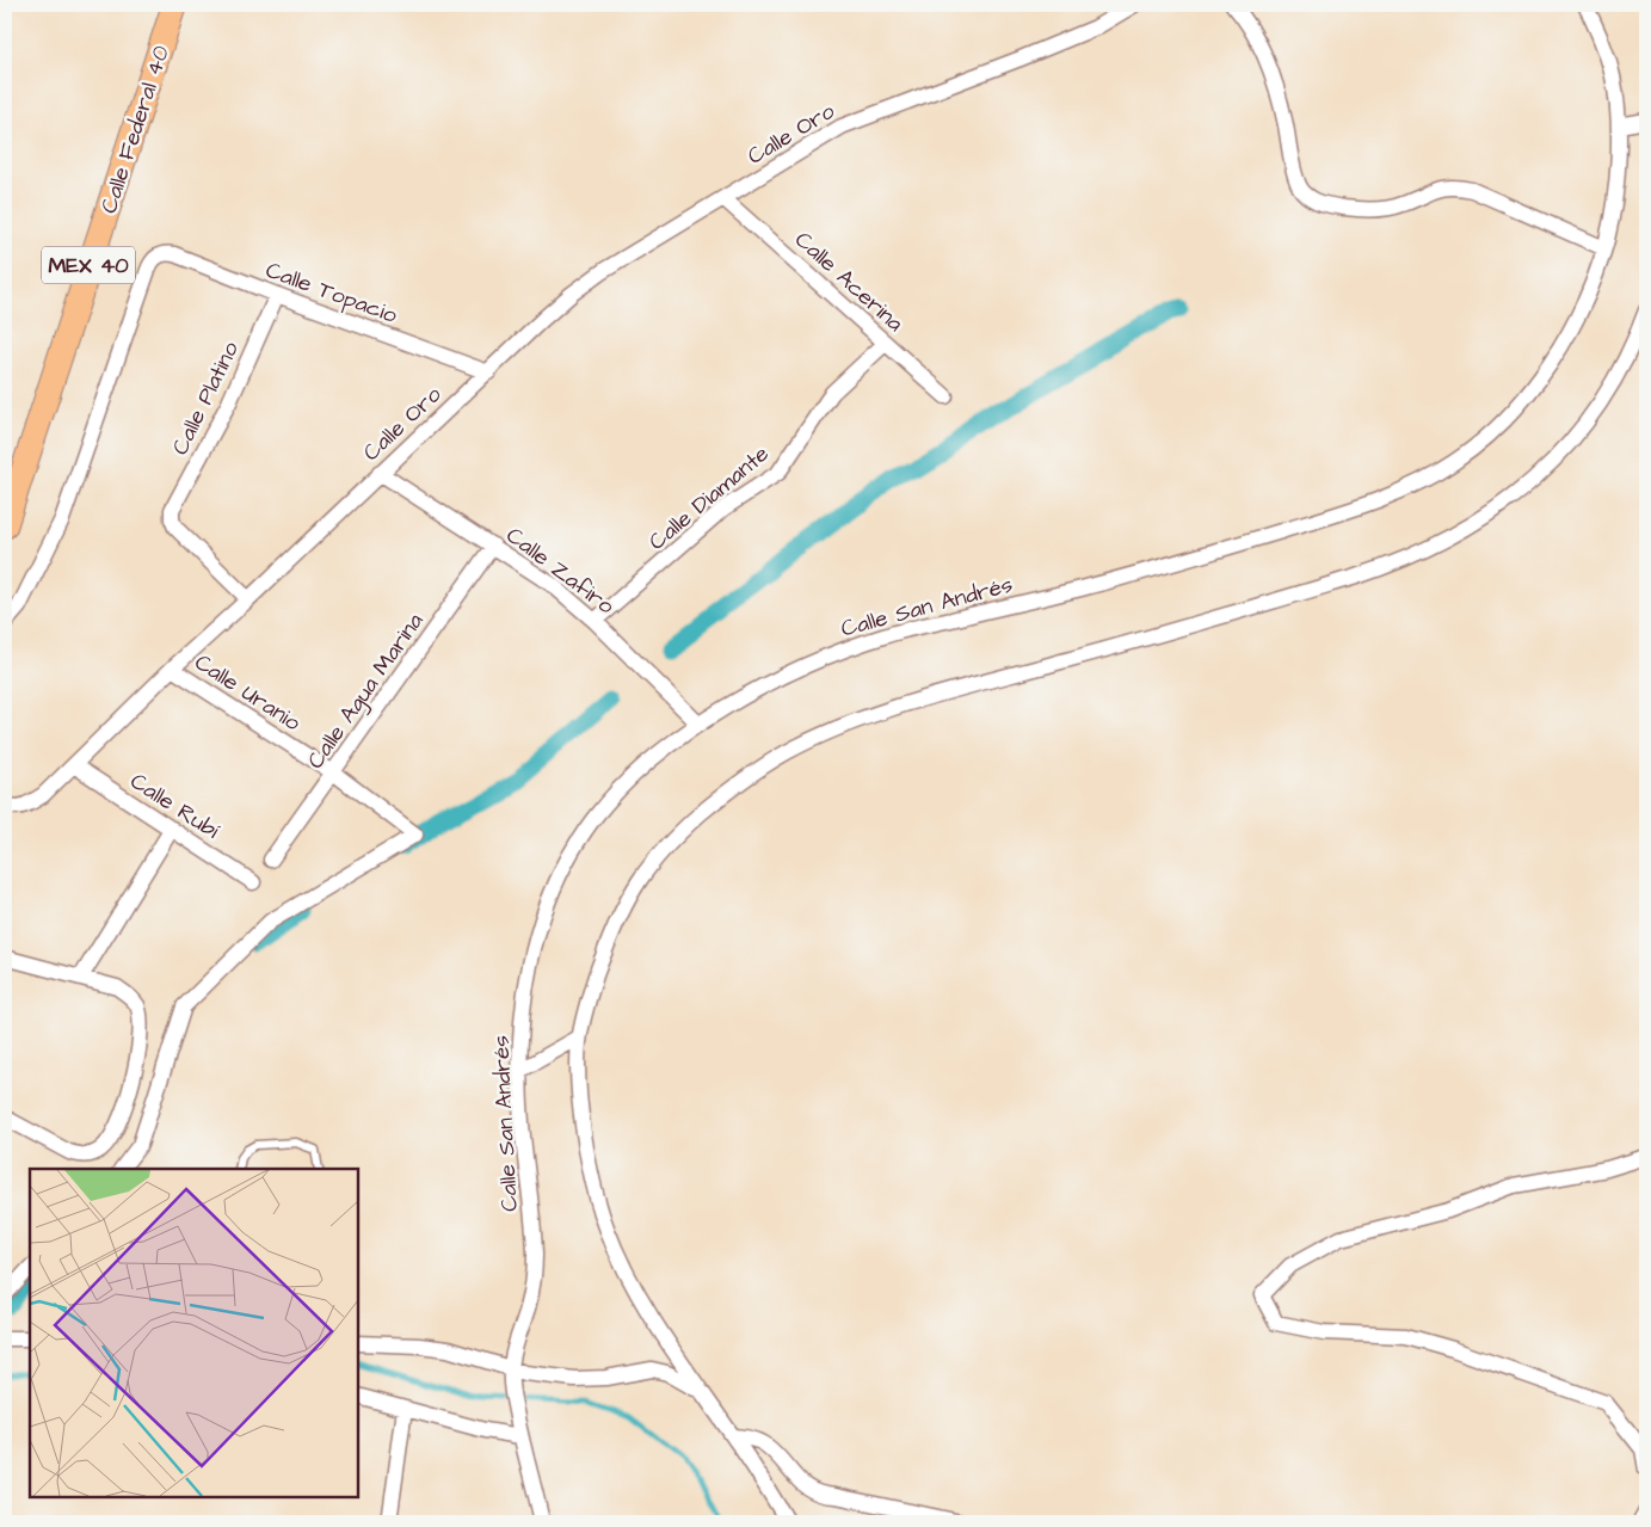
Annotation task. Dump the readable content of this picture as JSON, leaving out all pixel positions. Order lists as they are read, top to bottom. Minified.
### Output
{"streets":{"main road":["Calle Federal 40","MEX 40"],"street":["Calle Oro","Calle Acerina","Calle Topacio","Calle Platino","Calle Diamante","Calle Zafiro","Calle San Andrés","Calle Agua Marina","Calle Uranio","Calle Rubí"]},"crossings":[["Calle Oro","Calle Acerina"],["Calle Oro","Calle Topacio"],["Calle Oro","Calle Platino"],["Calle Oro","Calle Zafiro"],["Calle Oro","Calle Uranio"],["Calle Oro","Calle Rubí"],["Calle Acerina","Calle Diamante"],["Calle Topacio","Calle Platino"],["Calle Diamante","Calle Zafiro"],["Calle Zafiro","Calle San Andrés"],["Calle Zafiro","Calle Agua Marina"],["Calle Agua Marina","Calle Uranio"]]}
